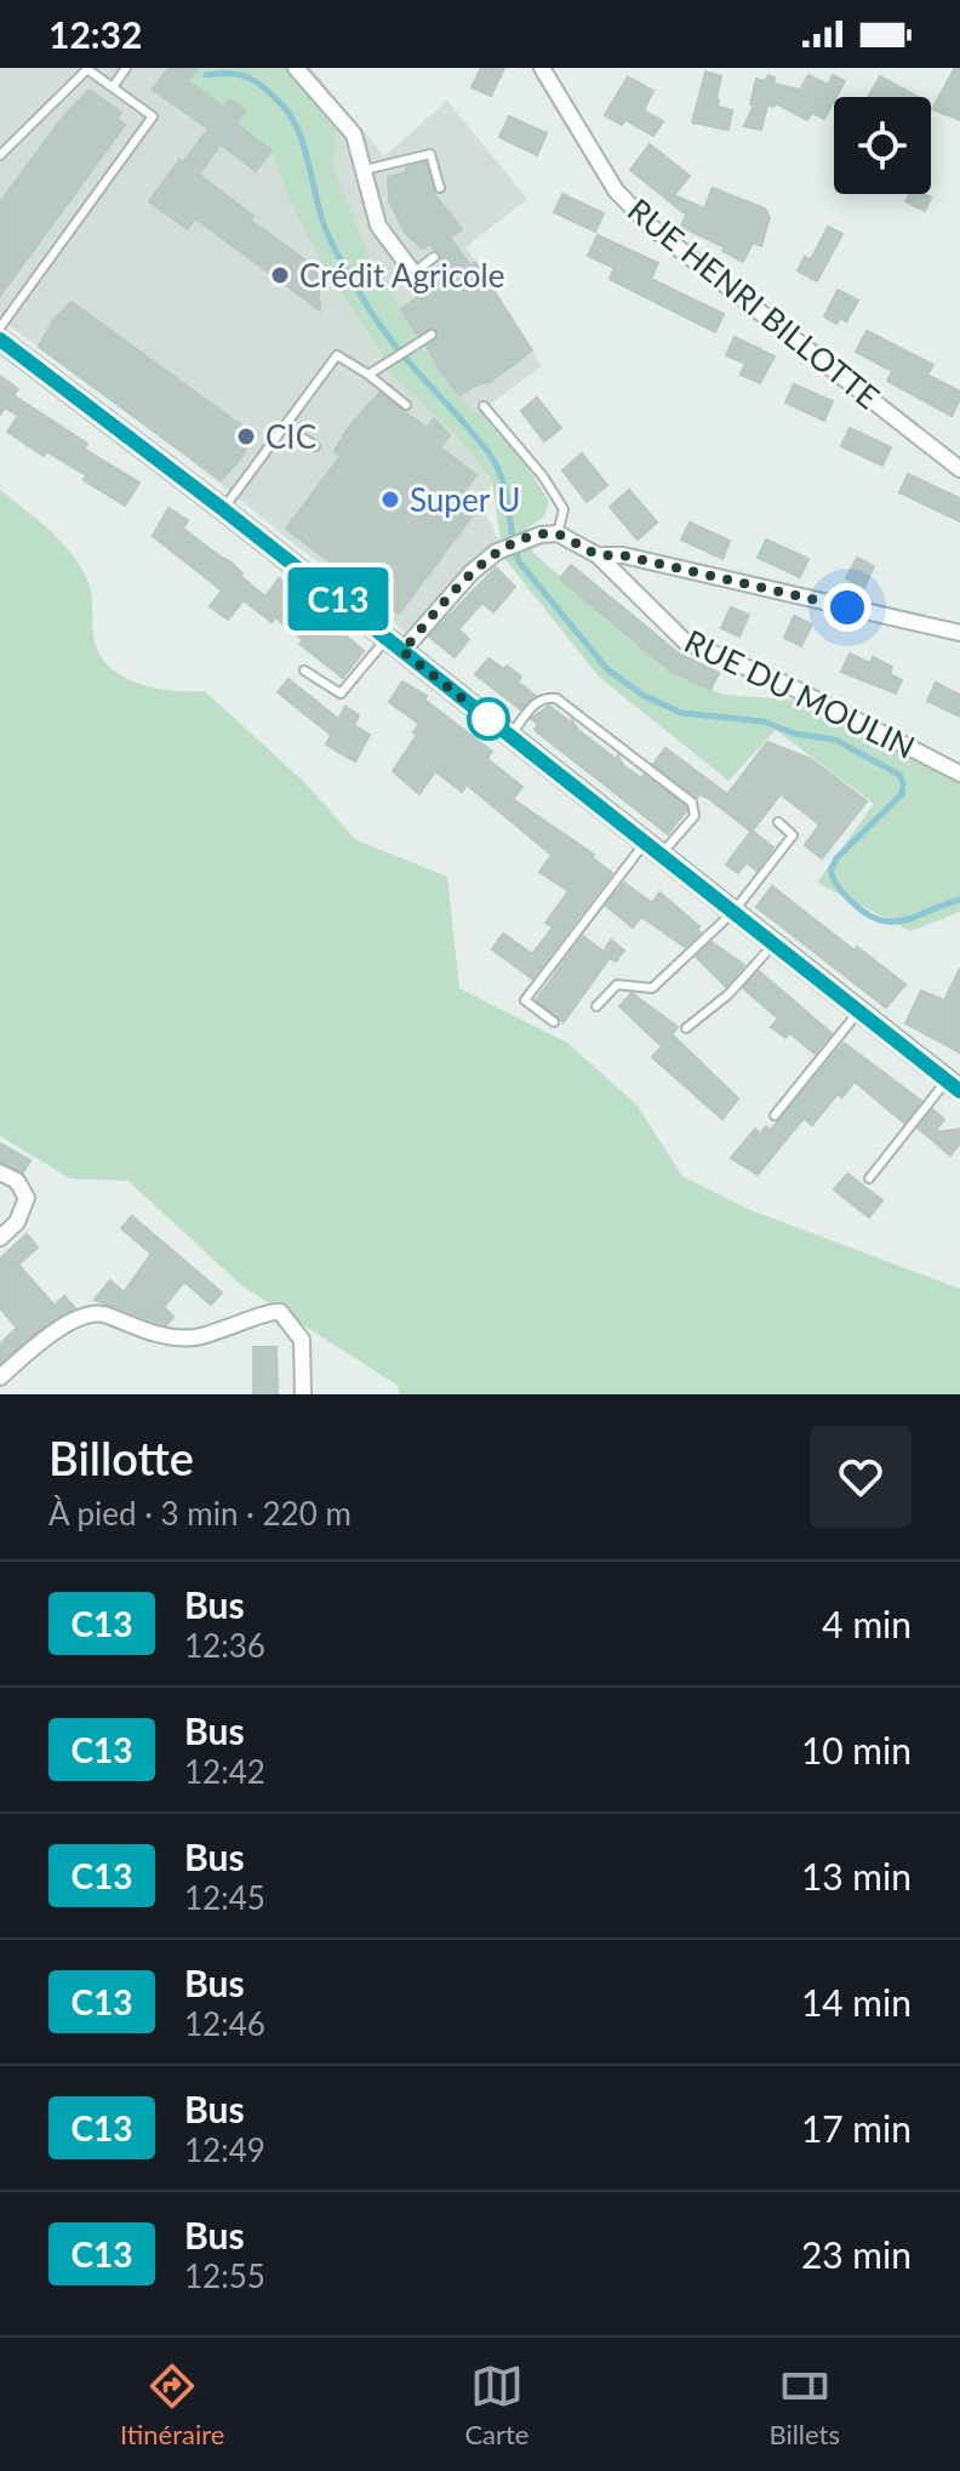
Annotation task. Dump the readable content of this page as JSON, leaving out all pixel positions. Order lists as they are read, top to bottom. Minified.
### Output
{"streets":{"street":["RUE HENRI BILLOTTE","RUE DU MOULIN"]},"places":["Crédit Agricole","CIC","Super U"],"lines":["bus line C13"],"page":{"status":"12:32","on_map":"C13","heading":["Billotte","À pied · 3 min · 220 m"],"list":[{"mark":"C13","name":"Bus","note":"12:36","value":"4 min"},{"mark":"C13","name":"Bus","note":"12:42","value":"10 min"},{"mark":"C13","name":"Bus","note":"12:45","value":"13 min"},{"mark":"C13","name":"Bus","note":"12:46","value":"14 min"},{"mark":"C13","name":"Bus","note":"12:49","value":"17 min"},{"mark":"C13","name":"Bus","note":"12:55","value":"23 min"}],"tabs":["Itinéraire","Carte","Billets"]}}
